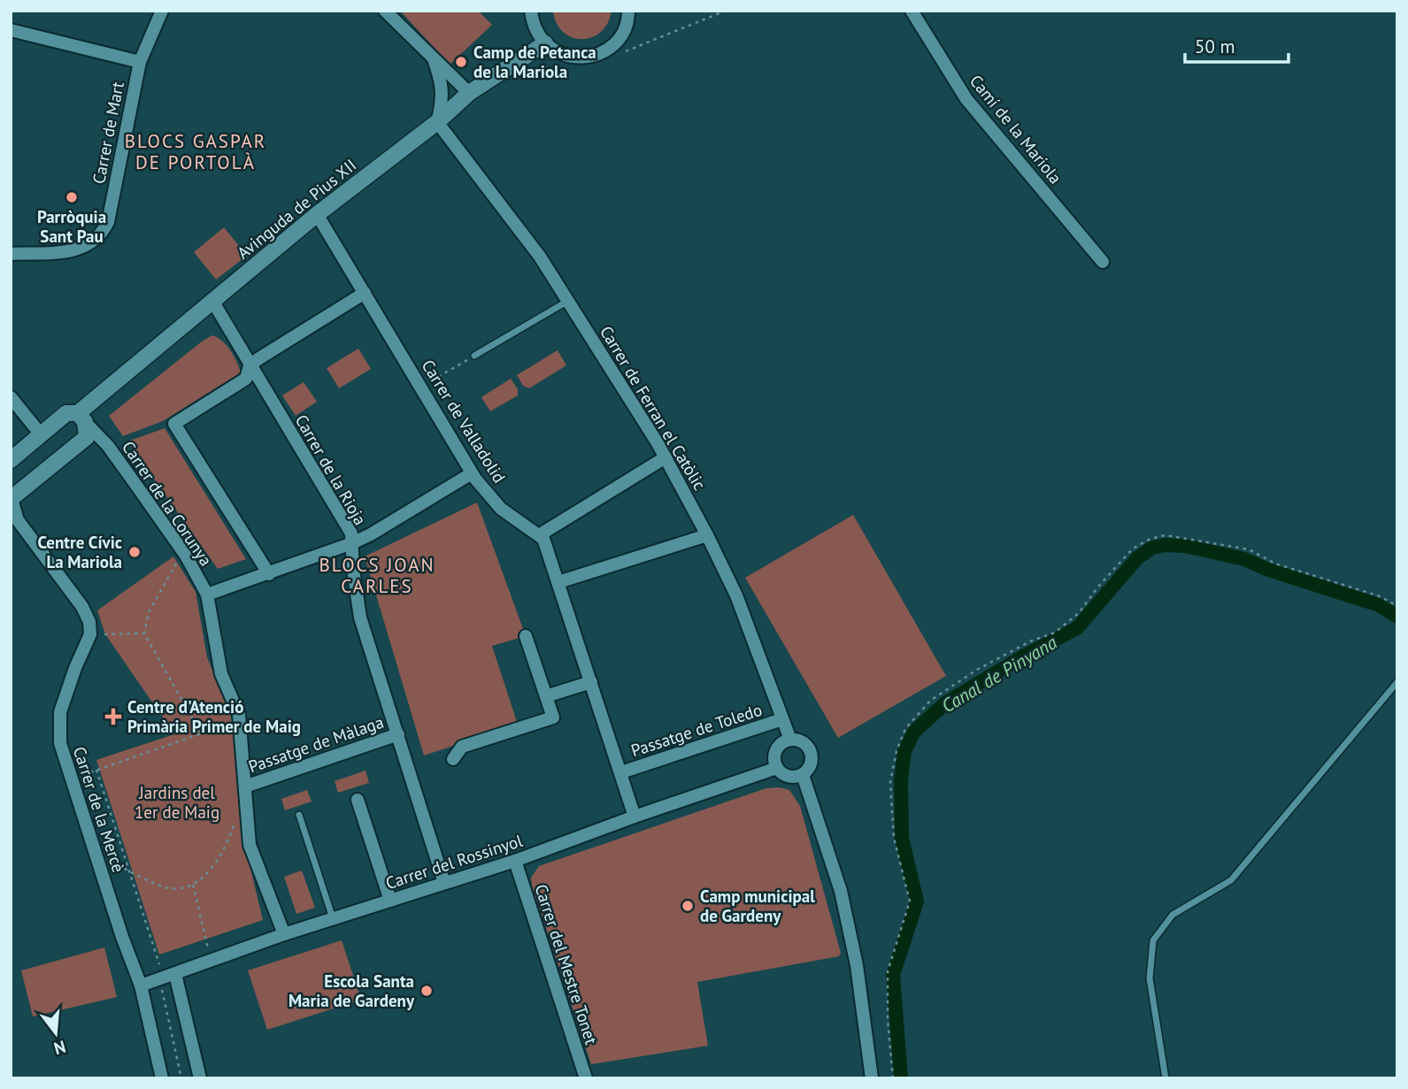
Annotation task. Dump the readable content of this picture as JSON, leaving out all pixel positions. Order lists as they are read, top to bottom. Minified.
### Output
{"streets":{"street":["Camí de la Mariola","Carrer de Mart","Avinguda de Pius XII","Carrer de Ferran el Catòlic","Carrer de Valladolid","Carrer de la Rioja","Carrer de la Corunya","Passatge de Toledo","Passatge de Màlaga","Carrer de la Mercè","Carrer del Rossinyol","Carrer del Mestre Tonet"]},"crossings":[["Avinguda de Pius XII","Carrer de Ferran el Catòlic"],["Avinguda de Pius XII","Carrer de Valladolid"],["Avinguda de Pius XII","Carrer de la Rioja"],["Avinguda de Pius XII","Carrer de la Corunya"],["Carrer de Ferran el Catòlic","Passatge de Toledo"],["Carrer de Ferran el Catòlic","Carrer del Rossinyol"],["Carrer de la Rioja","Passatge de Màlaga"],["Carrer de la Rioja","Carrer del Rossinyol"],["Carrer de la Corunya","Passatge de Màlaga"],["Carrer de la Corunya","Carrer del Rossinyol"],["Carrer de la Mercè","Carrer del Rossinyol"],["Carrer del Rossinyol","Carrer del Mestre Tonet"]],"districts":["BLOCS GASPAR DE PORTOLÀ","BLOCS JOAN CARLES"],"water":["Canal de Pinyana"],"parks":["Jardins del 1er de Maig"],"places":{"other":["Camp de Petanca de la Mariola","Parròquia Sant Pau","Centre Cívic La Mariola","Camp municipal de Gardeny","Escola Santa Maria de Gardeny"],"health":["Centre d'Atenció Primària Primer de Maig"]},"scale_bar":"50 m","north":"bottom"}
